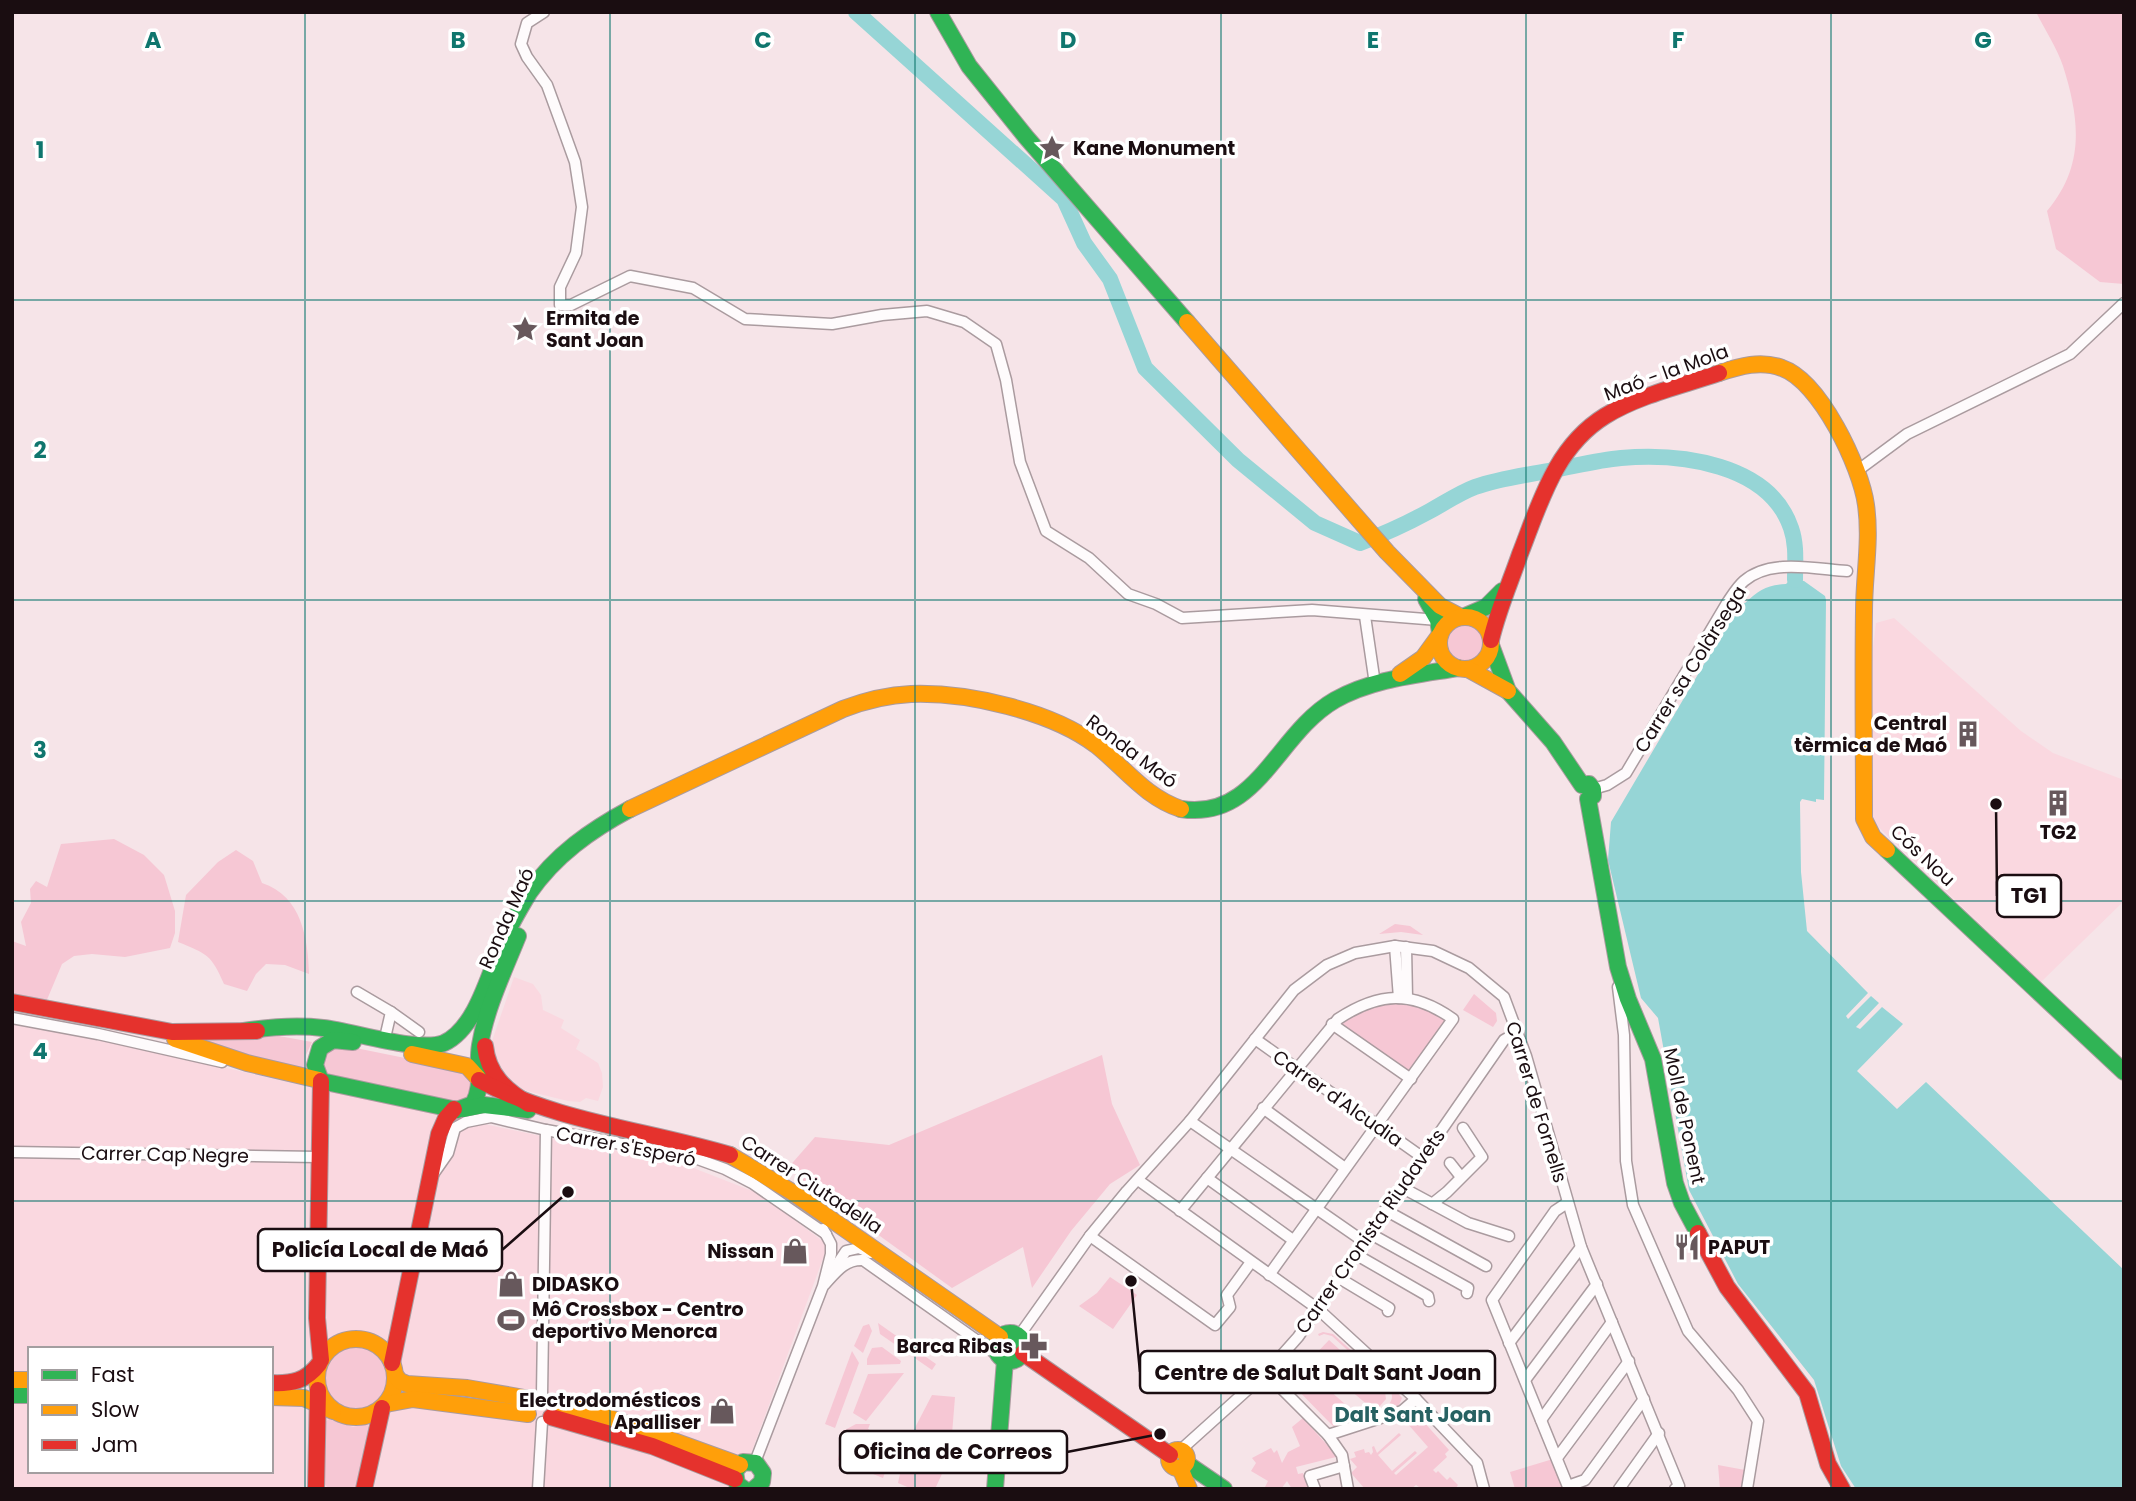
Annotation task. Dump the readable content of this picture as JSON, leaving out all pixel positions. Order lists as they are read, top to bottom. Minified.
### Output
{"streets":{"main road":["Maó - la Mola","Ronda Maó","Cós Nou","Moll de Ponent","Carrer Ciutadella"],"street":["Carrer sa Colàrsega","Carrer d'Alcudia","Carrer de Fornells","Carrer s'Esperó","Carrer Cap Negre","Carrer Cronista Riudavets"]},"crossings":[["Maó - la Mola","Ronda Maó"],["Maó - la Mola","Cós Nou"],["Maó - la Mola","Moll de Ponent"],["Carrer sa Colàrsega","Moll de Ponent"],["Ronda Maó","Moll de Ponent"],["Carrer d'Alcudia","Carrer de Fornells"],["Carrer d'Alcudia","Carrer Cronista Riudavets"],["Carrer de Fornells","Carrer Ciutadella"],["Carrer de Fornells","Carrer Cronista Riudavets"]],"districts":["Dalt Sant Joan"],"places":{"place":["Kane Monument","Ermita de Sant Joan"],"building":["Central tèrmica de Maó","TG2"],"other":["TG1","Policía Local de Maó","Centre de Salut Dalt Sant Joan","Oficina de Correos"],"restaurant":["PAPUT"],"shop":["Nissan","DIDASKO","Electrodomésticos Apalliser"],"sports":["Mô Crossbox - Centro deportivo Menorca"],"pharmacy":["Barca Ribas"]},"legend":["Fast","Slow","Jam"],"grid":{"columns":["A","B","C","D","E","F","G"],"rows":["1","2","3","4"]}}
